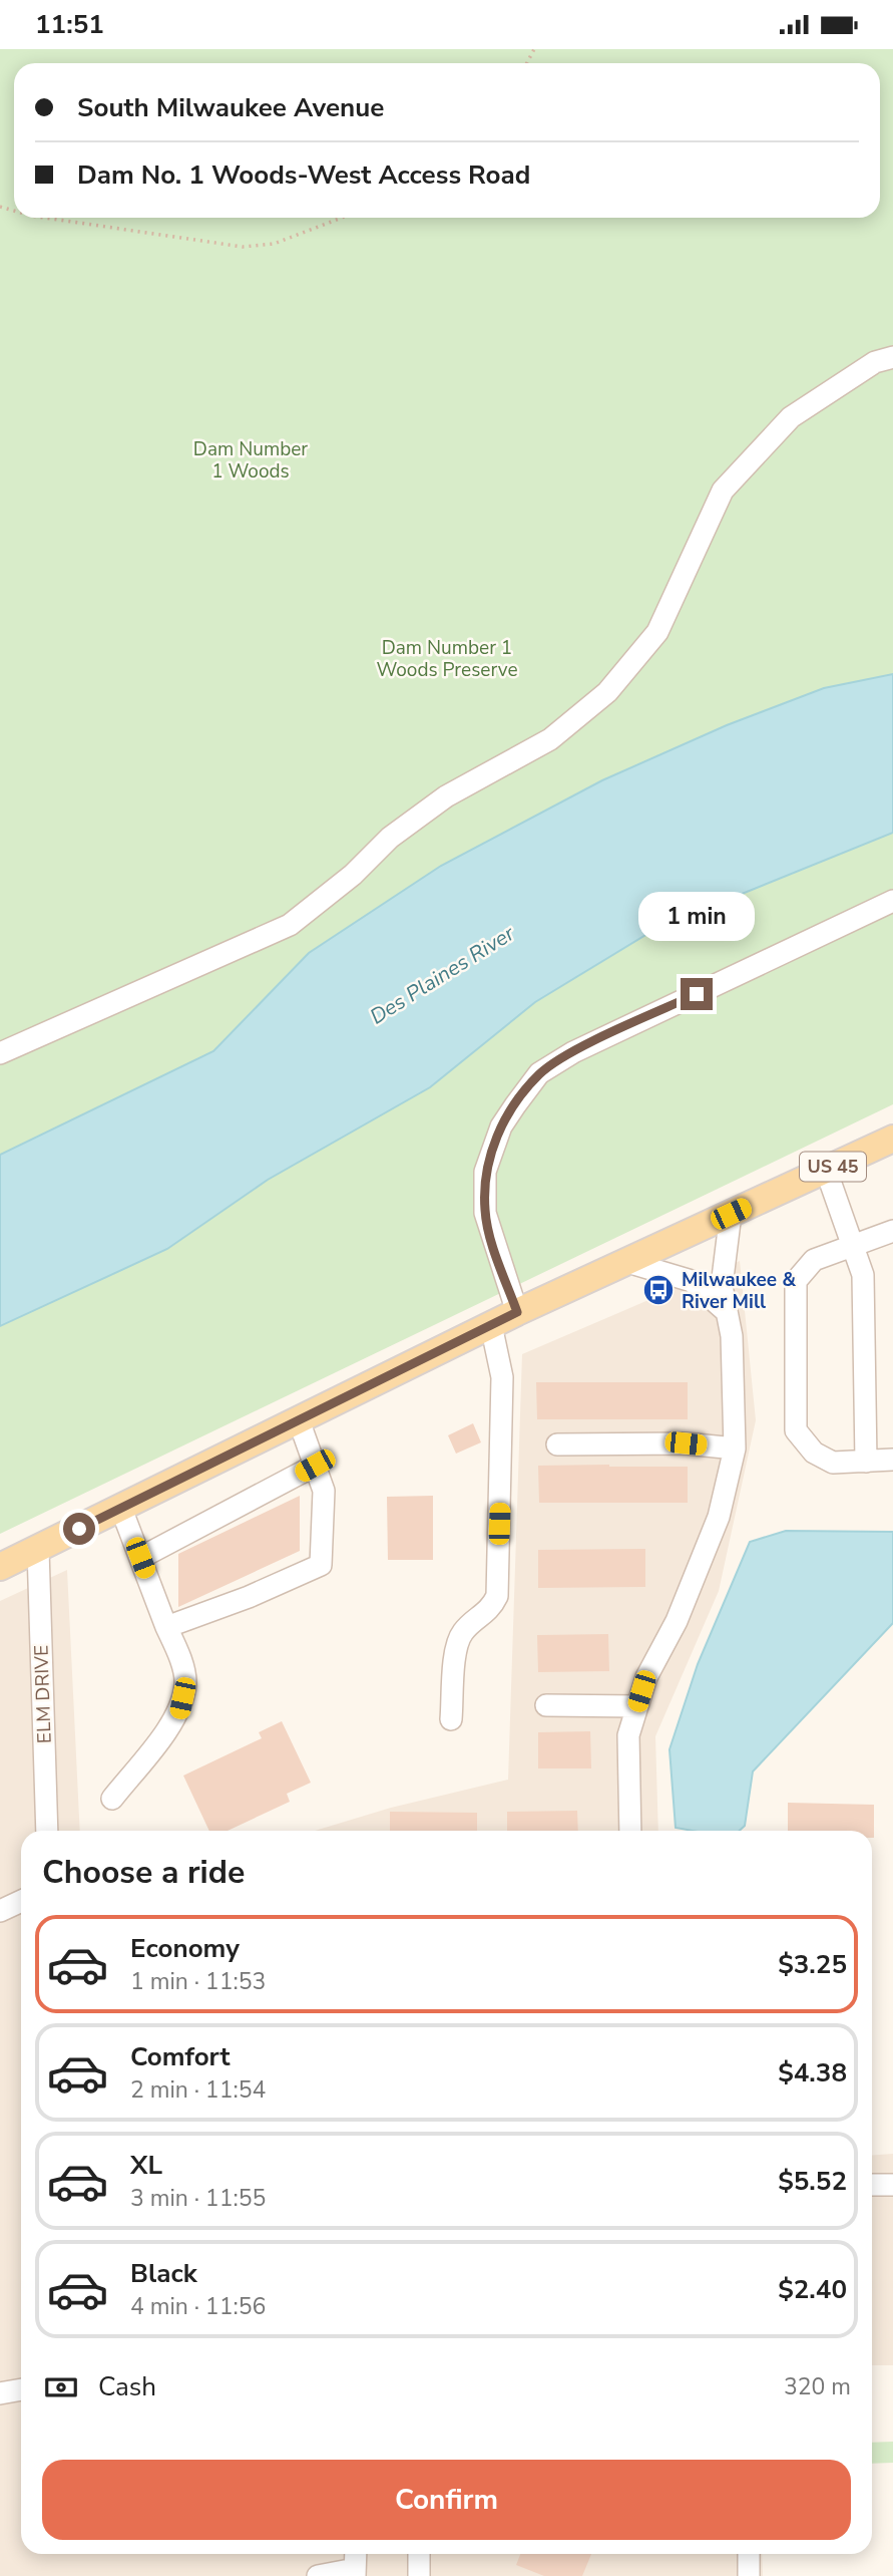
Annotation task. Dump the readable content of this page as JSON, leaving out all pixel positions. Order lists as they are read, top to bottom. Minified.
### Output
{"streets":{"main road":["US 45"],"street":["ELM DRIVE"]},"crossings":[["US 45","ELM DRIVE"]],"water":["Des Plaines River"],"parks":["Dam Number 1 Woods","Dam Number 1 Woods Preserve"],"places":{"bus stop":["Milwaukee & River Mill"]},"page":{"status":"11:51","banner":["South Milwaukee Avenue","Dam No. 1 Woods-West Access Road"],"bubble":"1 min","heading":"Choose a ride","list":[{"name":"Economy","note":"1 min · 11:53","value":"$3.25"},{"name":"Comfort","note":"2 min · 11:54","value":"$4.38"},{"name":"XL","note":"3 min · 11:55","value":"$5.52"},{"name":"Black","note":"4 min · 11:56","value":"$2.40"}],"pay":["Cash","320 m"],"buttons":"Confirm"}}
